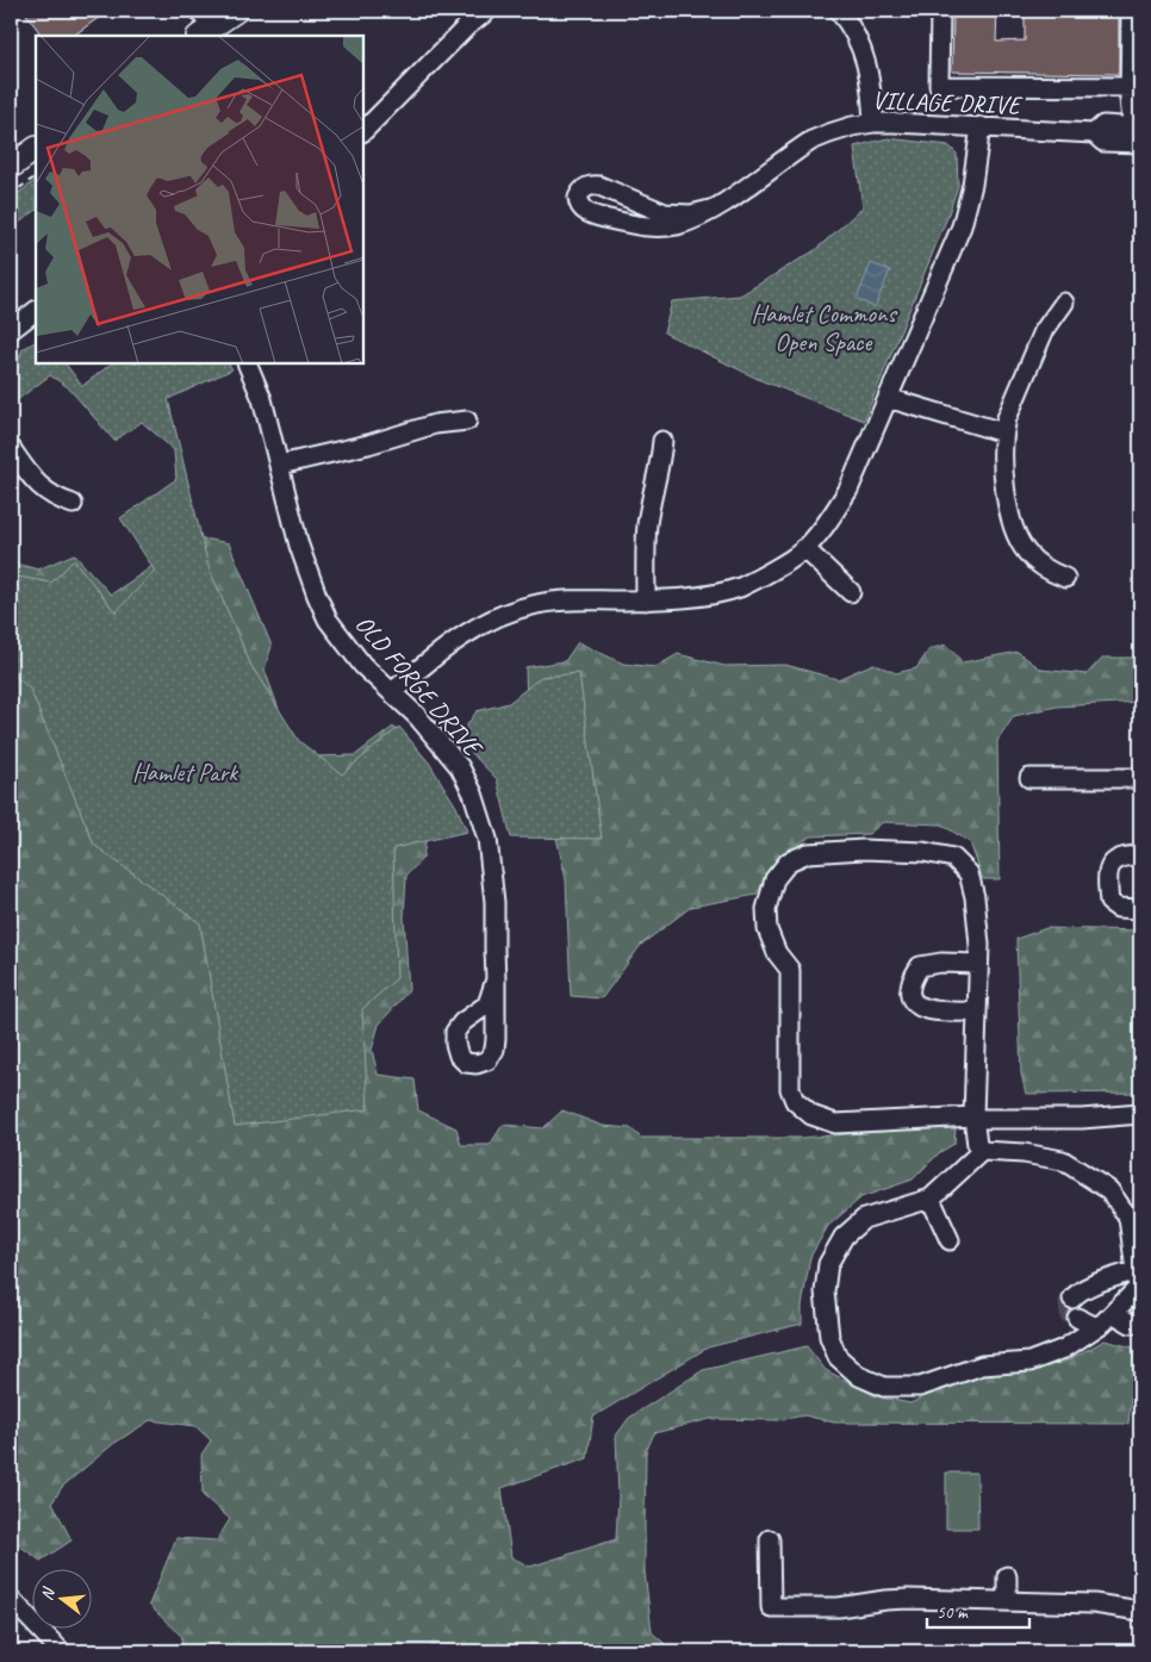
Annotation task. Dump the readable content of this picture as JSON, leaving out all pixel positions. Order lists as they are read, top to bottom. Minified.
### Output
{"streets":{"street":["VILLAGE DRIVE","OLD FORGE DRIVE"]},"parks":["Hamlet Commons Open Space","Hamlet Park"],"scale_bar":"50 m","north":"left"}
